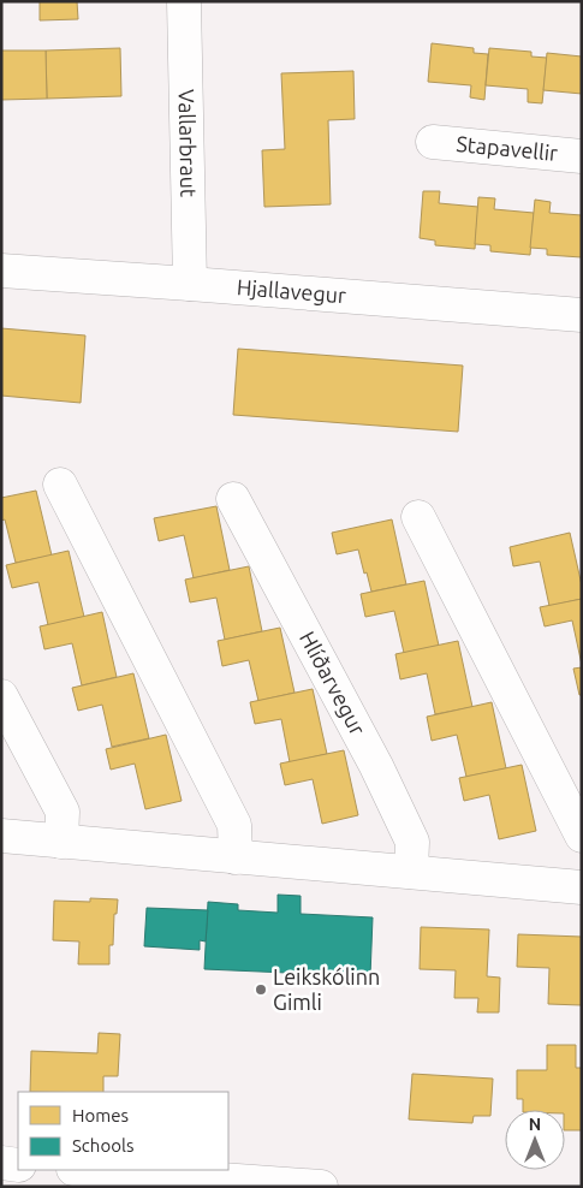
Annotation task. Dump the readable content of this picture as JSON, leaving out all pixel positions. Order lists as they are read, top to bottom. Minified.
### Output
{"streets":{"street":["Vallarbraut","Stapavellir","Hjallavegur","Hlíðarvegur"]},"crossings":[["Vallarbraut","Hjallavegur"]],"places":["Leikskólinn Gimli"],"legend":["Homes","Schools"],"north":"top"}
